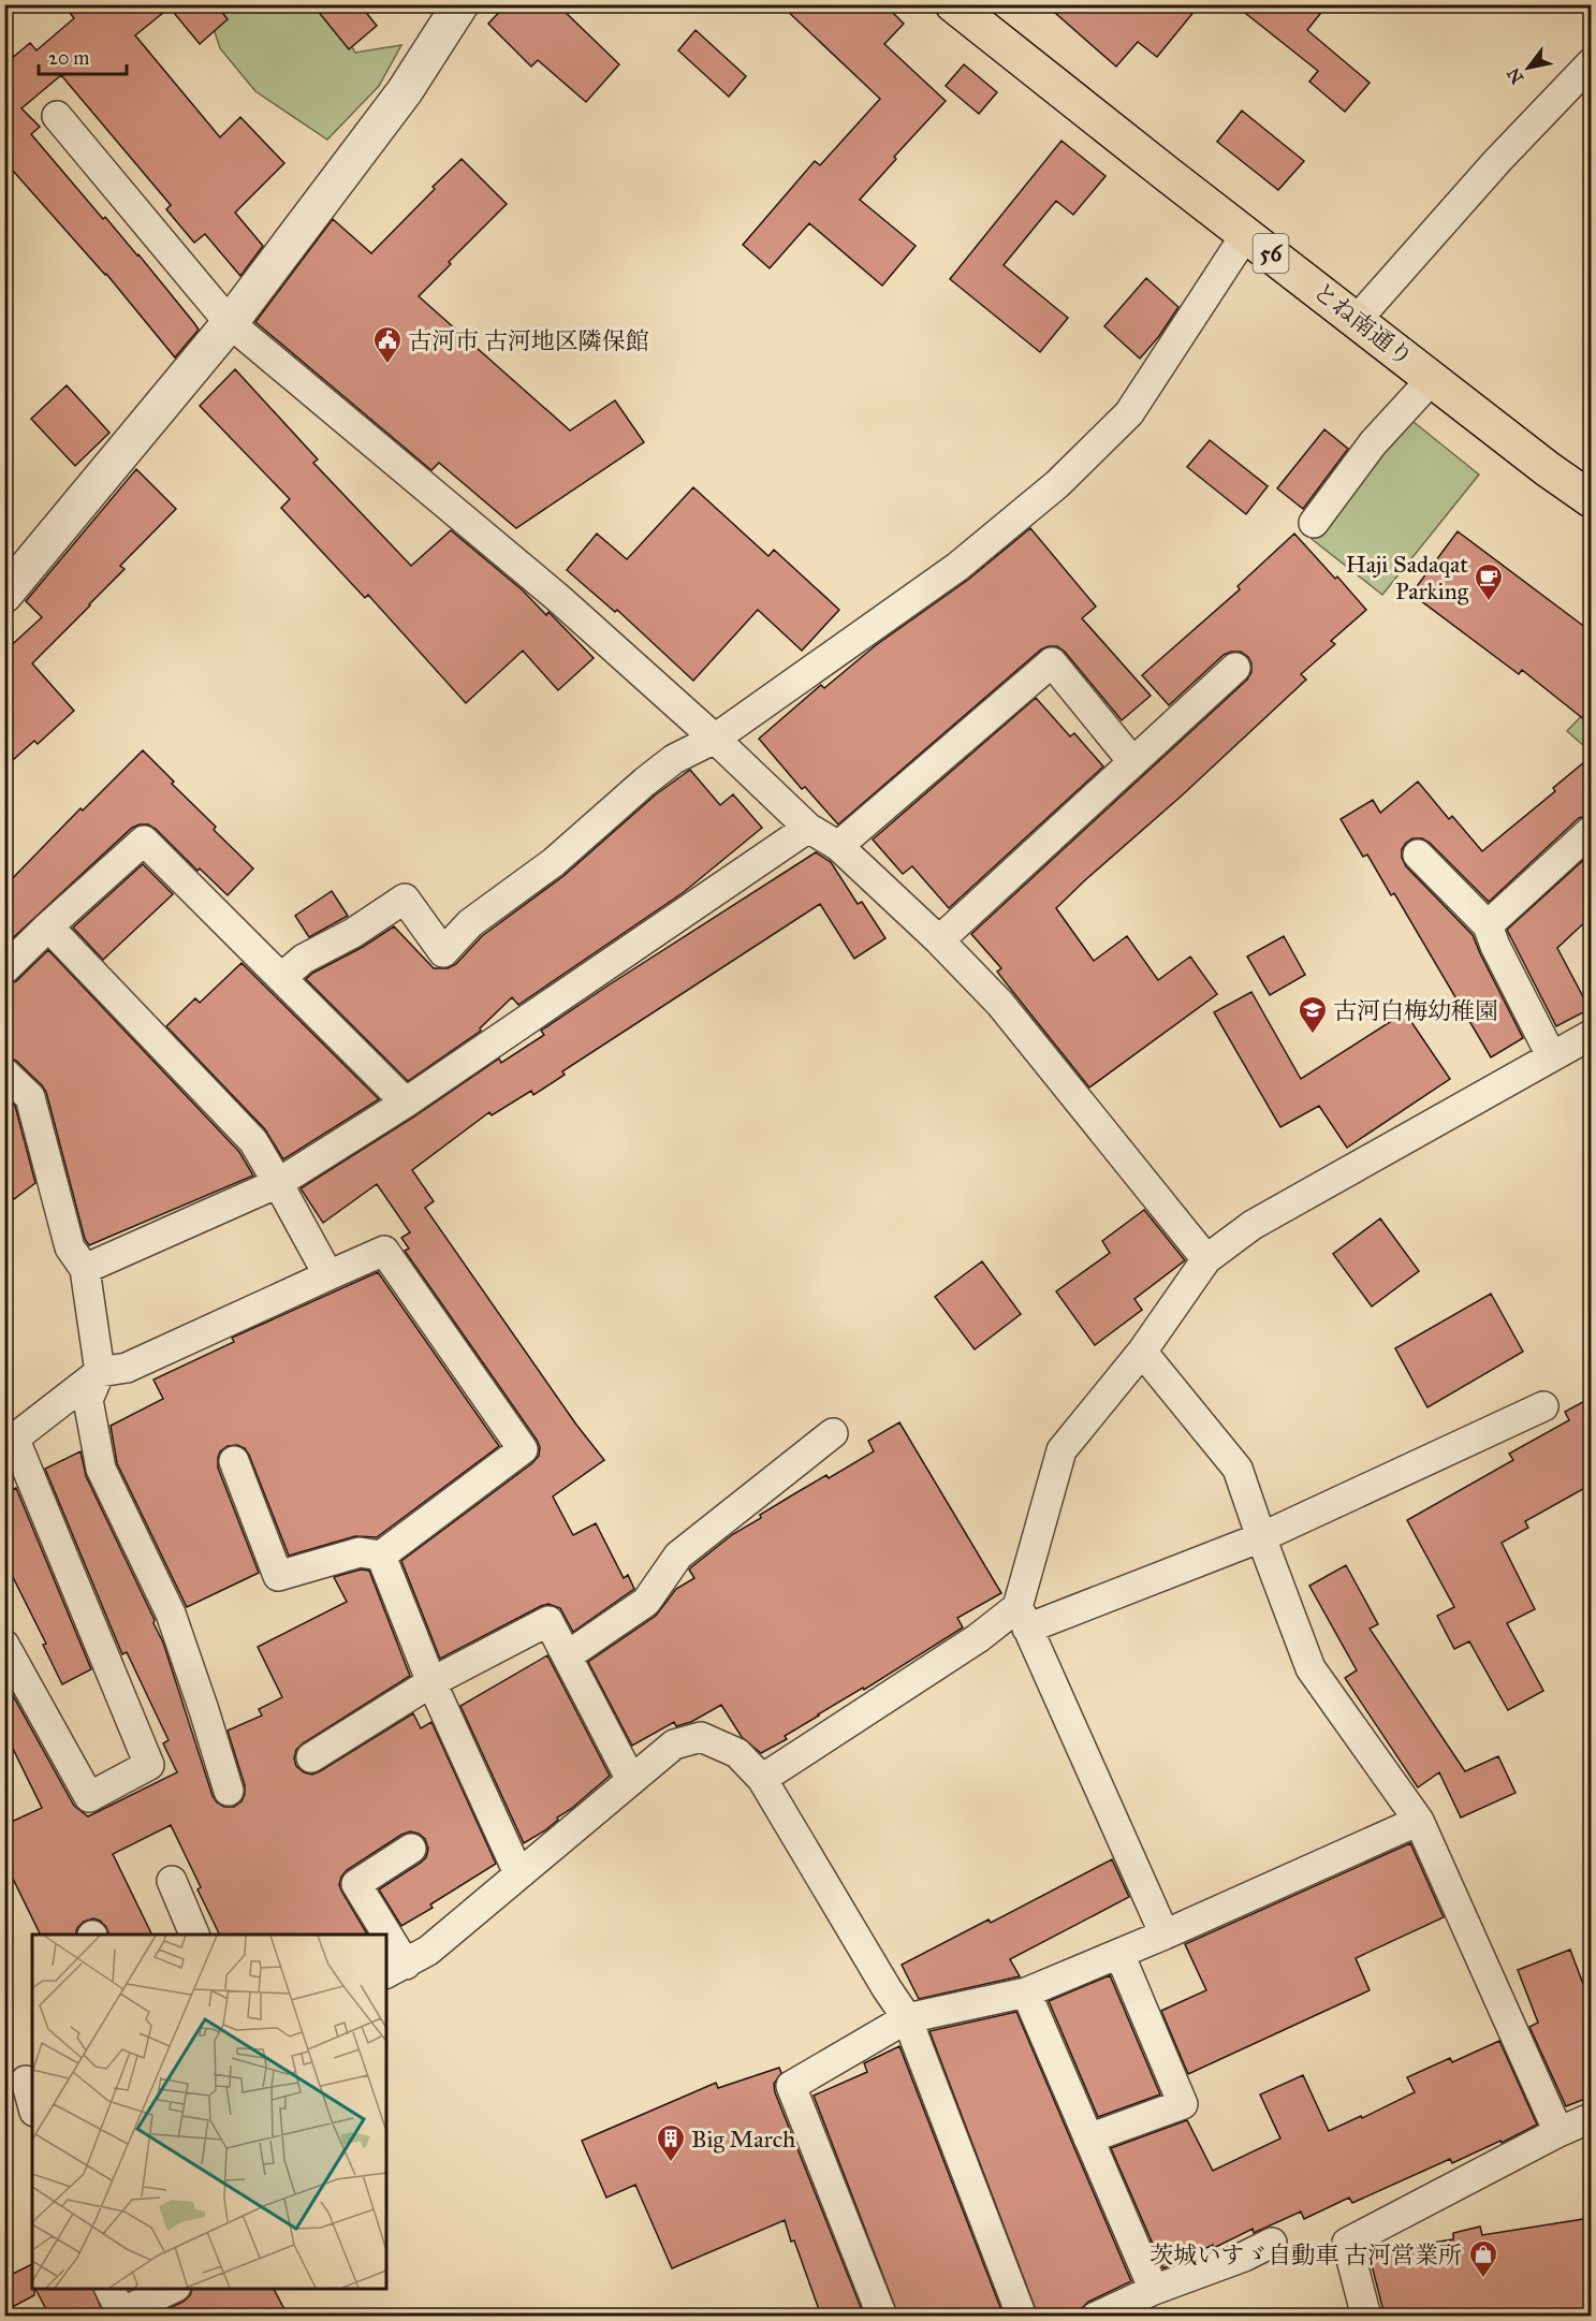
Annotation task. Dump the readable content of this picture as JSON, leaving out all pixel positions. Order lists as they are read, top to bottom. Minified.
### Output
{"streets":{"main road":["56","とね南通り"]},"places":{"public building":["古河市 古河地区隣保館"],"cafe":["Haji Sadaqat Parking"],"school or university":["古河白梅幼稚園"],"building":["Big March"],"shop":["茨城いすゞ自動車 古河営業所"]},"scale_bar":"20 m","north":"bottom left"}
